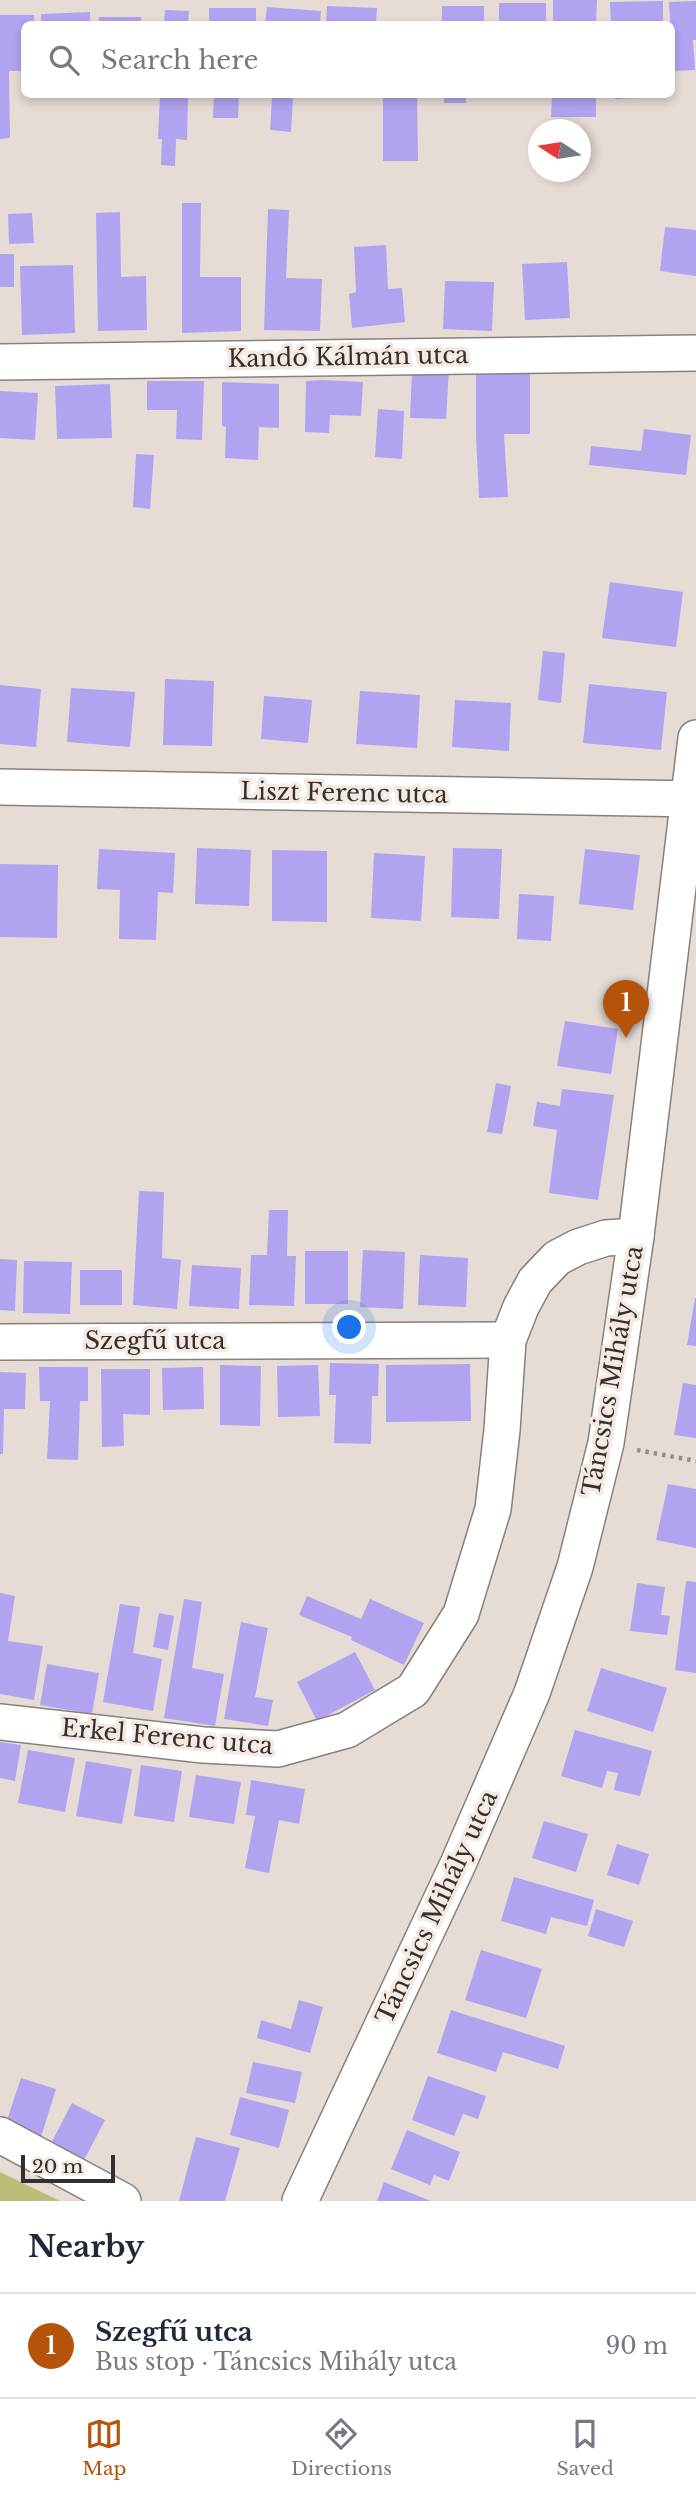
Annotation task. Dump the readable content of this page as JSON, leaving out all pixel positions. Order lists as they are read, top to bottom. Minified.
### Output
{"streets":{"street":["Kandó Kálmán utca","Liszt Ferenc utca","Szegfű utca","Táncsics Mihály utca","Erkel Ferenc utca"]},"crossings":[["Liszt Ferenc utca","Táncsics Mihály utca"],["Szegfű utca","Erkel Ferenc utca"]],"scale_bar":"20 m","north":"left","page":{"search":"Search here","pins":"1","scale":"20 m","heading":"Nearby","list":[{"mark":"1","name":"Szegfű utca","note":"Bus stop · Táncsics Mihály utca","value":"90 m"}],"nav":["Map","Directions","Saved"]}}
